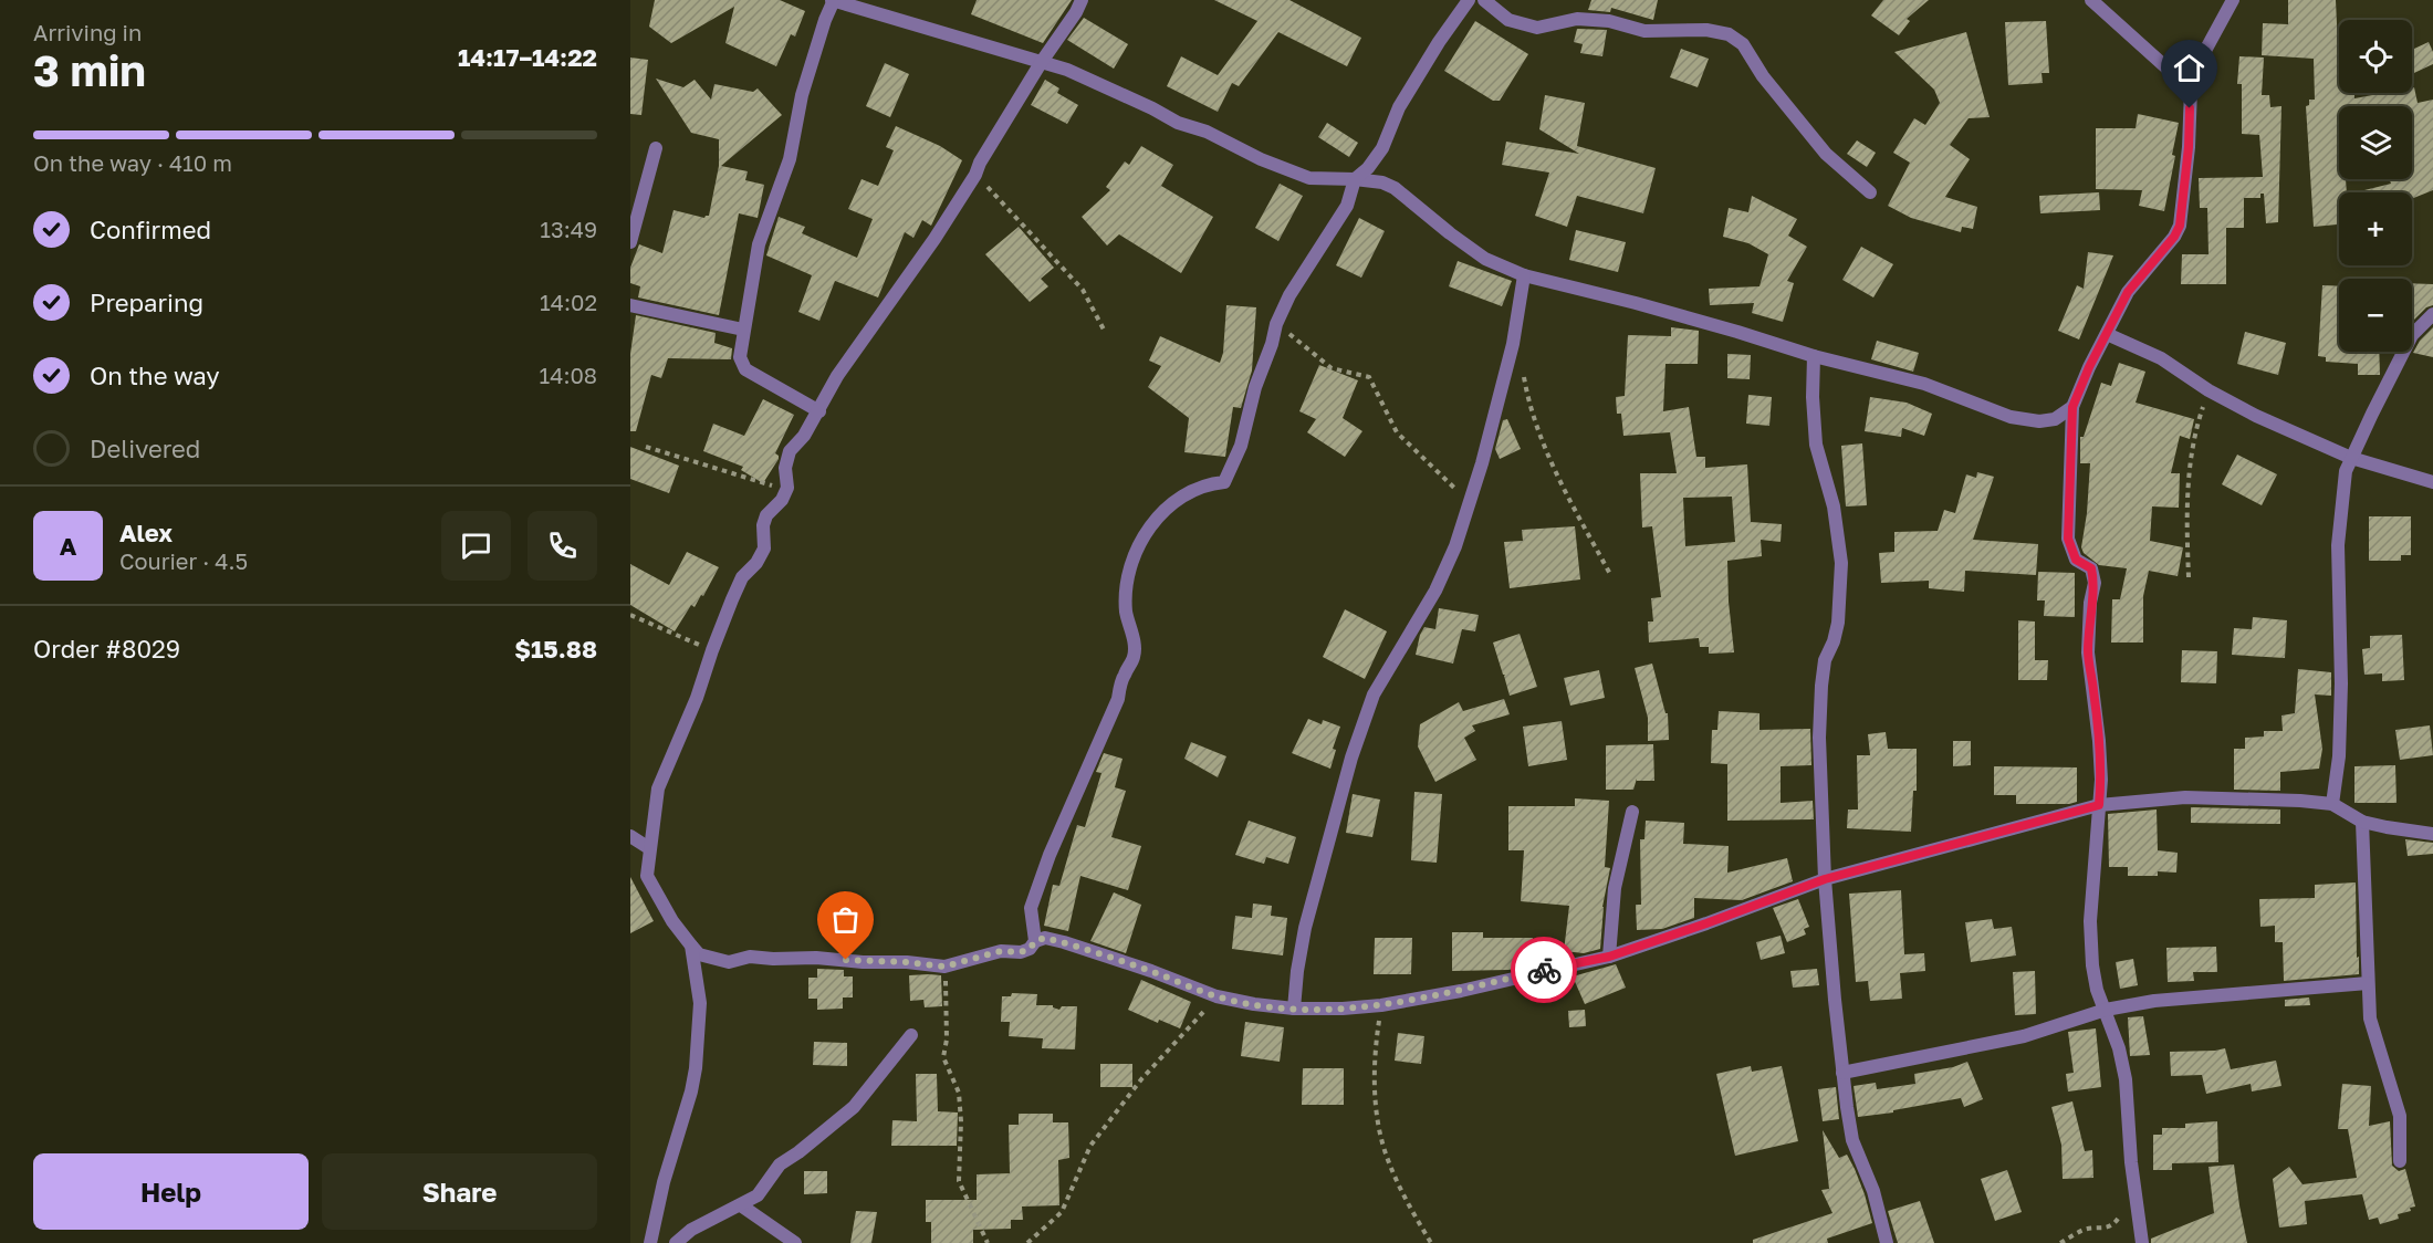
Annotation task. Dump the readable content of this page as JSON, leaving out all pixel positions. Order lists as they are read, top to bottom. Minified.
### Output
{"page":{"heading":["3 min","Arriving in","14:17–14:22"],"panel":["Alex","Courier · 4.5","Order #8029","$15.88"],"map_buttons":["+","−"],"bar":"On the way · 410 m","list":[["Confirmed","13:49"],["Preparing","14:02"],["On the way","14:08"],"Delivered"],"round":"A","buttons":["Help","Share"]}}
